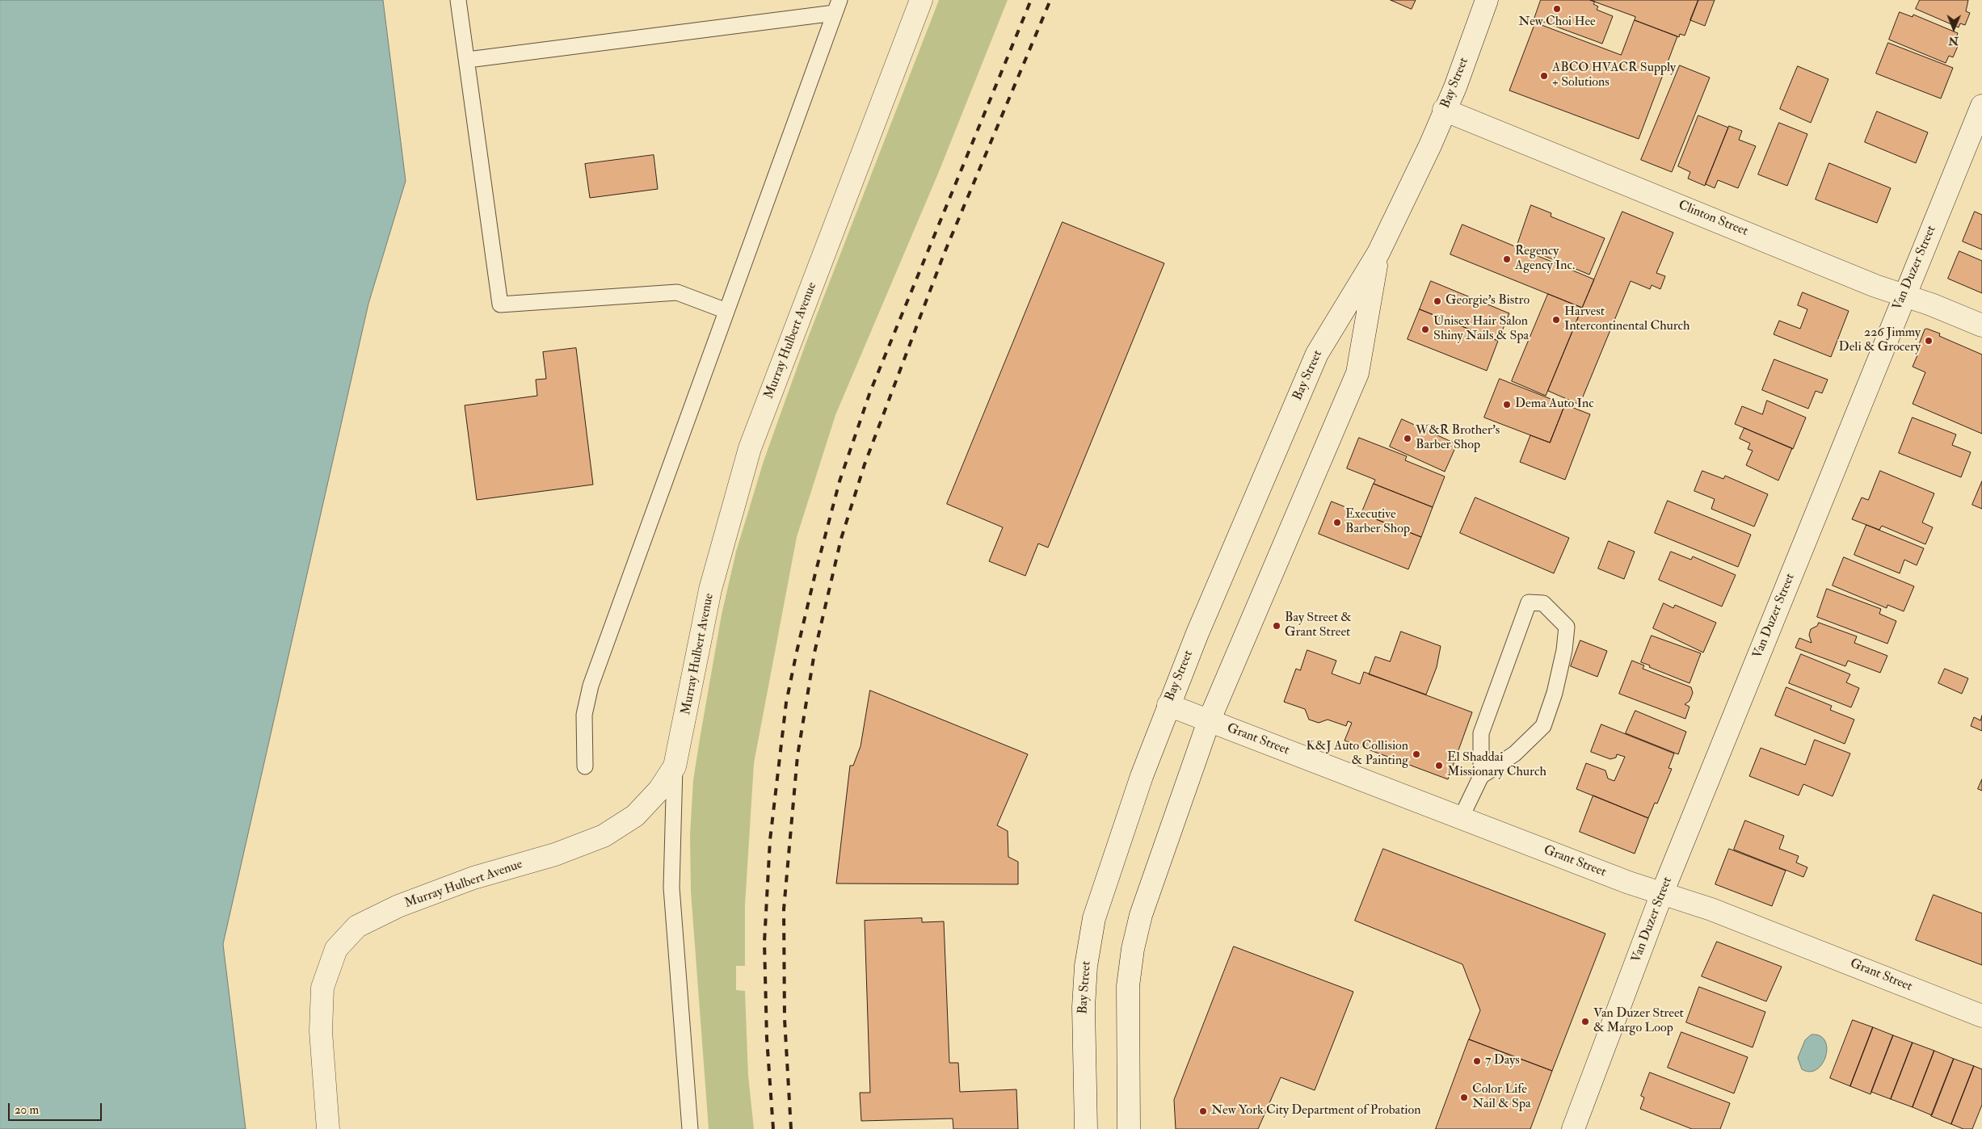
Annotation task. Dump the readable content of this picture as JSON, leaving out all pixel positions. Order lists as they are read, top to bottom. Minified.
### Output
{"streets":{"main road":["Bay Street","Clinton Street","Van Duzer Street","Murray Hulbert Avenue","Grant Street"]},"crossings":[["Bay Street","Clinton Street"],["Bay Street","Grant Street"],["Clinton Street","Van Duzer Street"],["Van Duzer Street","Grant Street"]],"places":["New Choi Hee","ABCO HVACR Supply + Solutions","Regency Agency Inc.","Georgie's Bistro","Harvest Intercontinental Church","Unisex Hair Salon Shiny Nails & Spa","226 Jimmy Deli & Grocery","Dema Auto Inc","W&R Brother's Barber Shop","Executive Barber Shop","Bay Street & Grant Street","K&J Auto Collision & Painting","El Shaddai Missionary Church","Van Duzer Street & Margo Loop","7 Days","Color Life Nail & Spa","New York City Department of Probation"],"scale_bar":"20 m","north":"bottom"}
